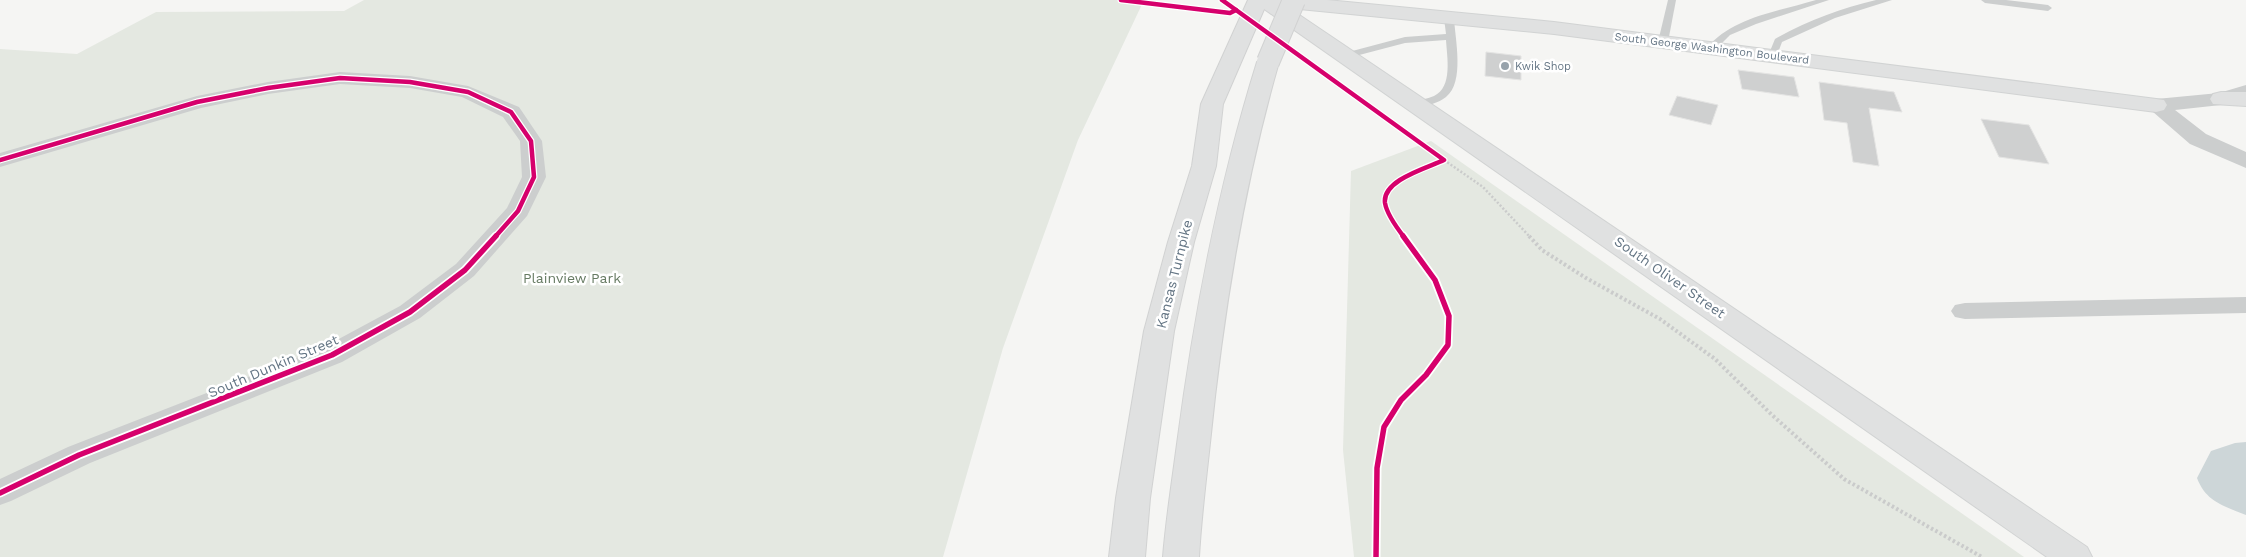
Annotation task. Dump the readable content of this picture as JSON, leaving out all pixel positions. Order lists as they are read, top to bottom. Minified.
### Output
{"streets":{"main road":["South George Washington Boulevard","Kansas Turnpike","South Oliver Street"],"street":["South Dunkin Street"]},"crossings":[["South George Washington Boulevard","South Oliver Street"]],"parks":["Plainview Park"],"places":["Kwik Shop"]}
